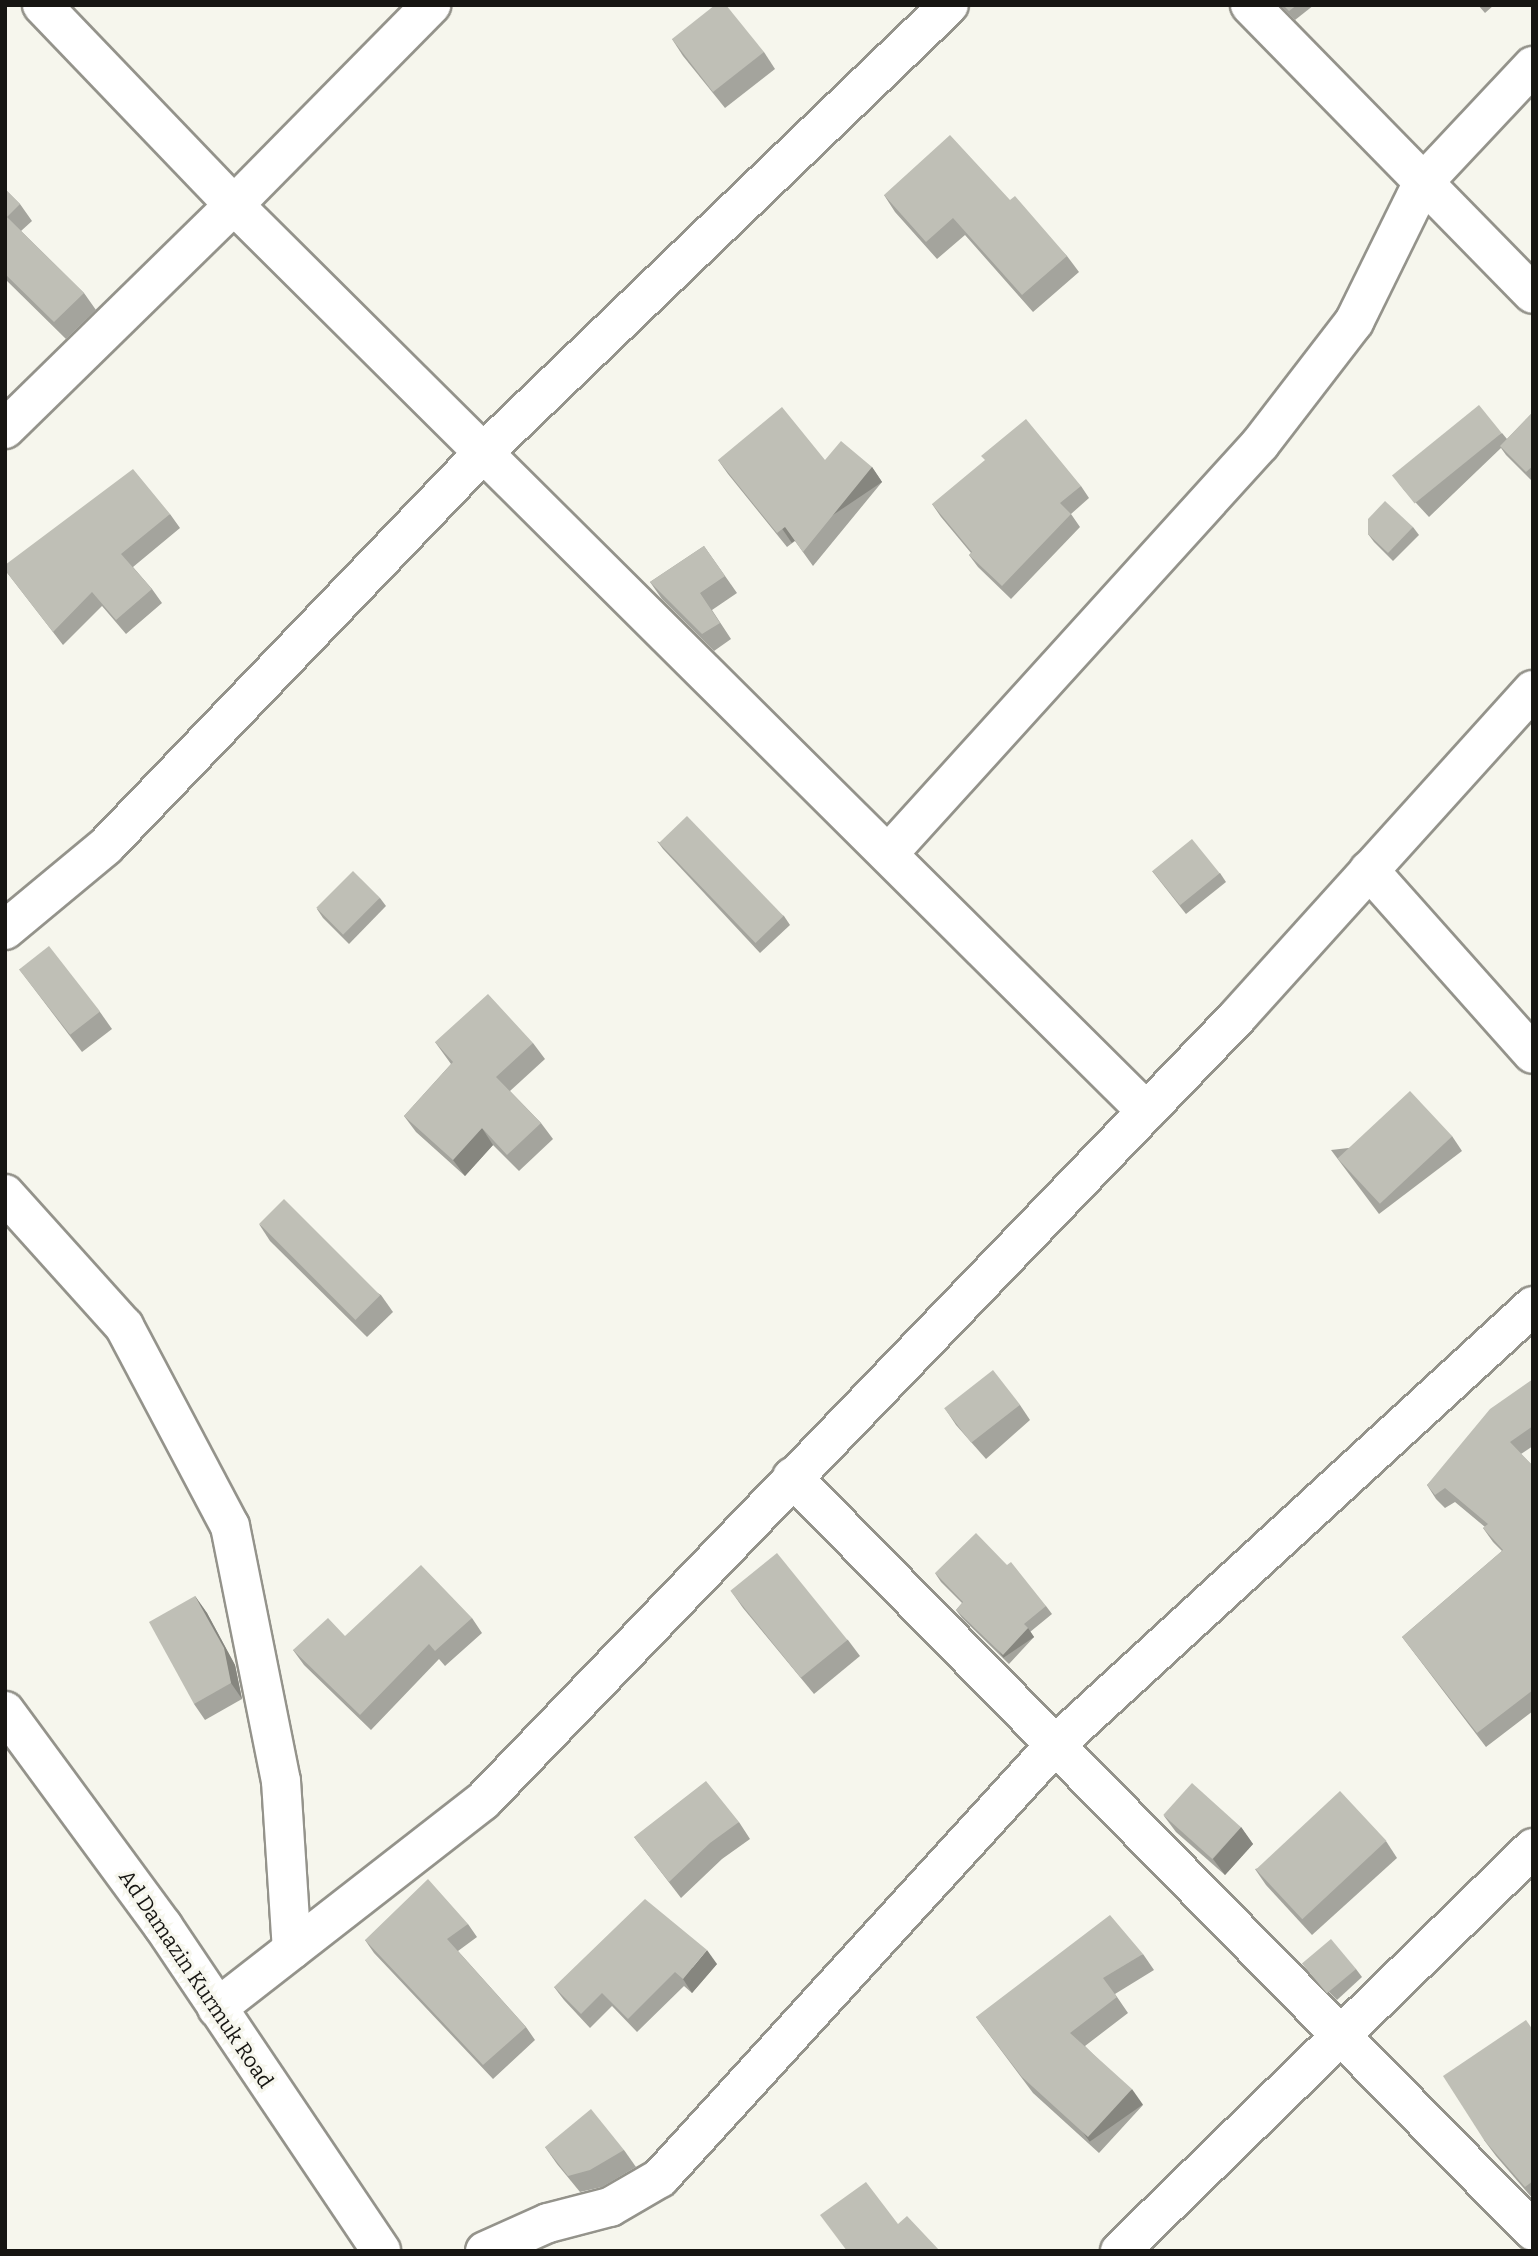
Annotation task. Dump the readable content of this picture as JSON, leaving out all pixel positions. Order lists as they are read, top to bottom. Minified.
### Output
{"streets":{"main road":["Ad Damazin Kurmuk Road"]}}
